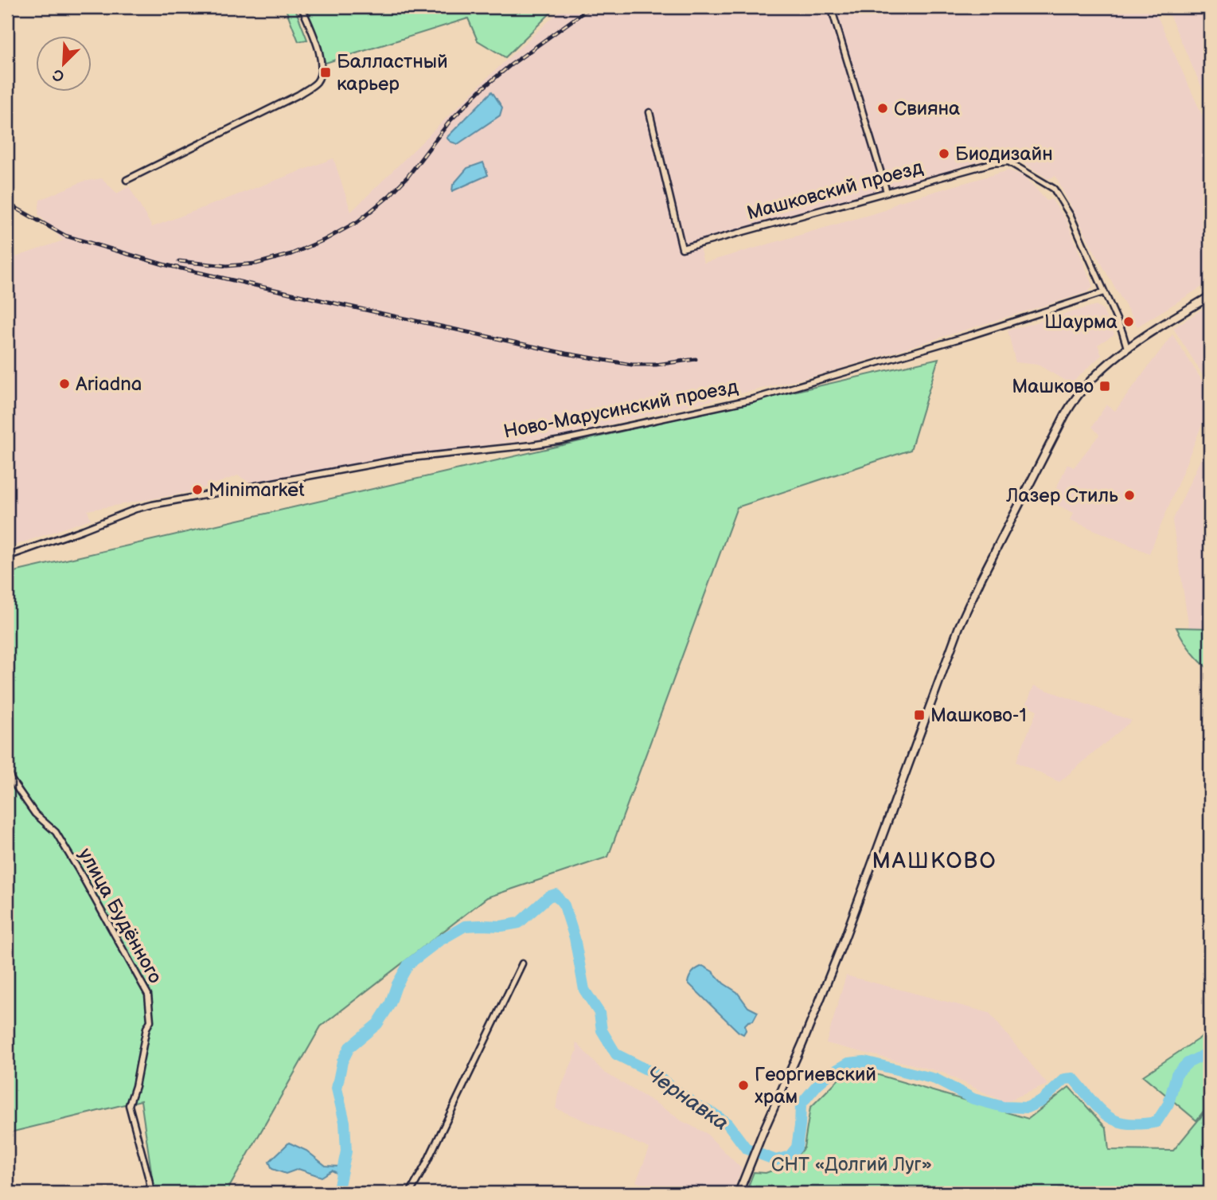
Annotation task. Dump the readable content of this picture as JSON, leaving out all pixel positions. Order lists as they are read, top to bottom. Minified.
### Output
{"streets":{"street":["Машковский проезд","Ново-Марусинский проезд","улица Будённого"]},"crossings":[["Машковский проезд","Ново-Марусинский проезд"]],"districts":["МАШКОВО"],"water":["Чернавка"],"parks":["СНТ «Долгий Луг»"],"places":{"transit":["Балластный карьер","Машково","Машково-1"],"other":["Свияна","Биодизайн","Шаурма","Ariadna","Minimarket","Лазер Стиль","Георгиевский храм"]},"north":"bottom left"}
